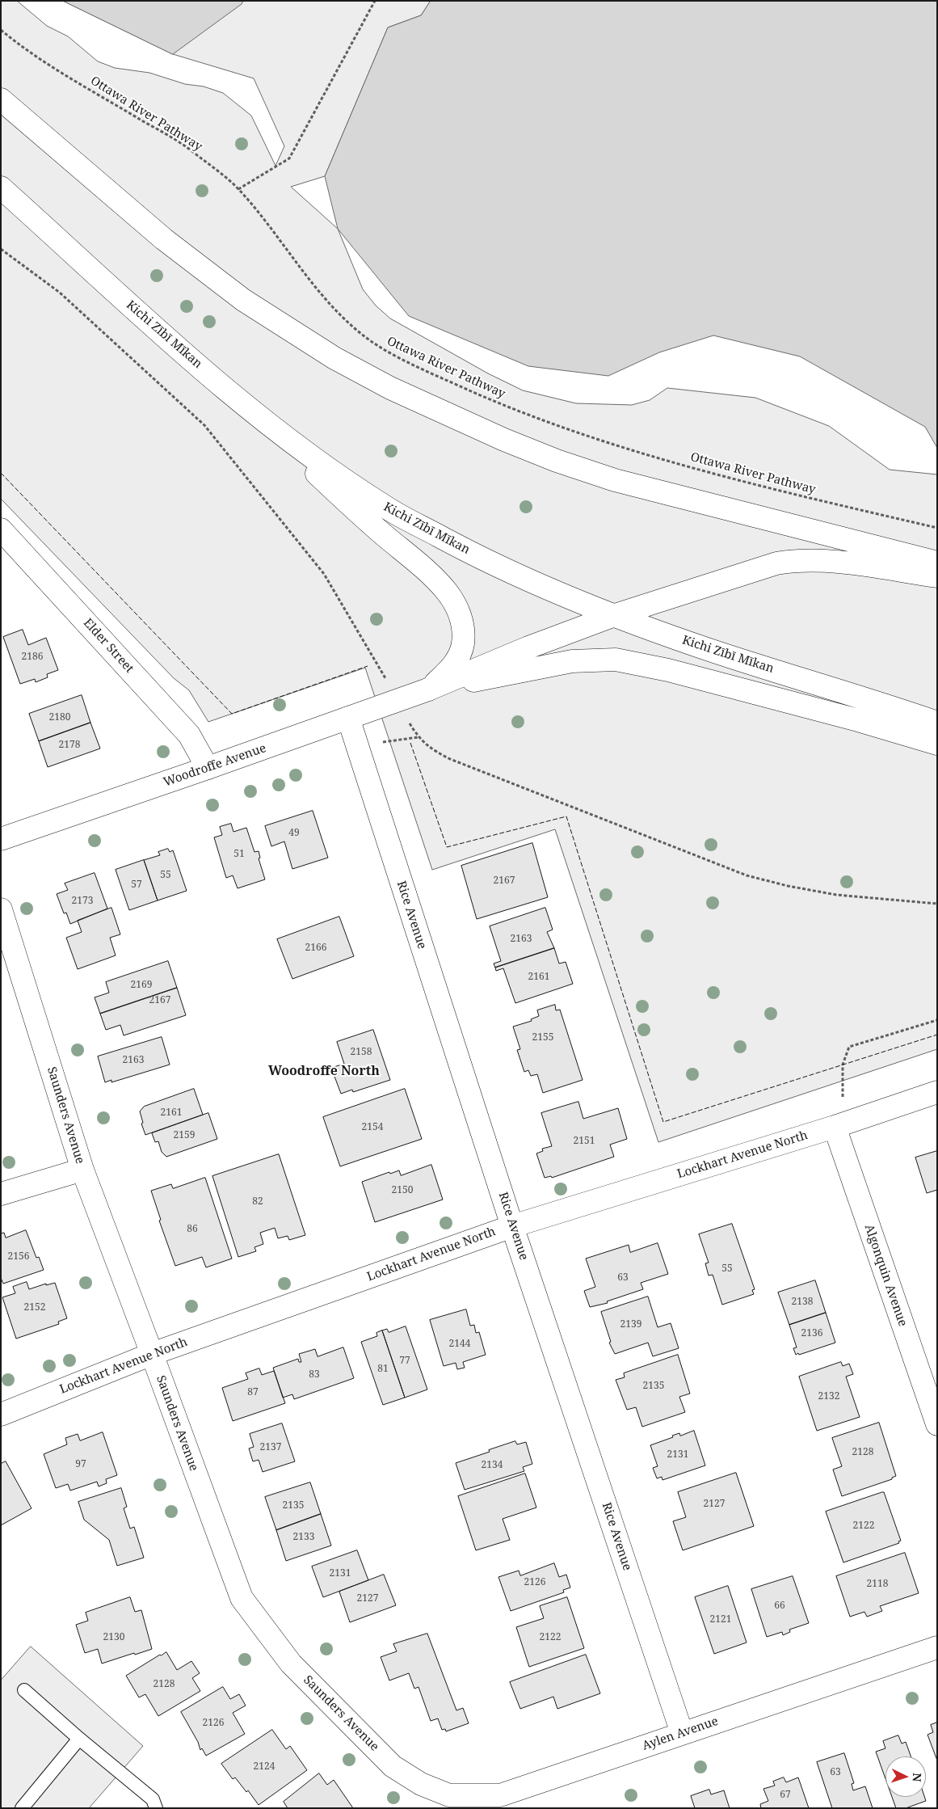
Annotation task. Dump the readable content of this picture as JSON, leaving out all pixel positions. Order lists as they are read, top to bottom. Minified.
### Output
{"streets":{"main road":["Kichi Zībī Mīkan","Elder Street","Woodroffe Avenue","Rice Avenue","Saunders Avenue","Lockhart Avenue North","Algonquin Avenue","Aylen Avenue"],"path":["Ottawa River Pathway"]},"crossings":[["Elder Street","Woodroffe Avenue"],["Woodroffe Avenue","Rice Avenue"],["Rice Avenue","Lockhart Avenue North"],["Rice Avenue","Aylen Avenue"],["Saunders Avenue","Lockhart Avenue North"],["Saunders Avenue","Aylen Avenue"],["Lockhart Avenue North","Algonquin Avenue"]],"districts":["Woodroffe North"],"house_numbers":["2186","2180","2178","49","51","55","2167","57","2173","2163","2166","2161","2169","2167","2155","2158","2163","2161","2154","2159","2151","2150","82","86","2156","55","63","2138","2152","2139","2136","2144","77","81","83","2135","87","2132","2137","2128","2131","97","2134","2127","2135","2122","2133","2131","2126","2118","2127","66","2121","2130","2122","2128","2126","2124","63","67"],"north":"right"}
